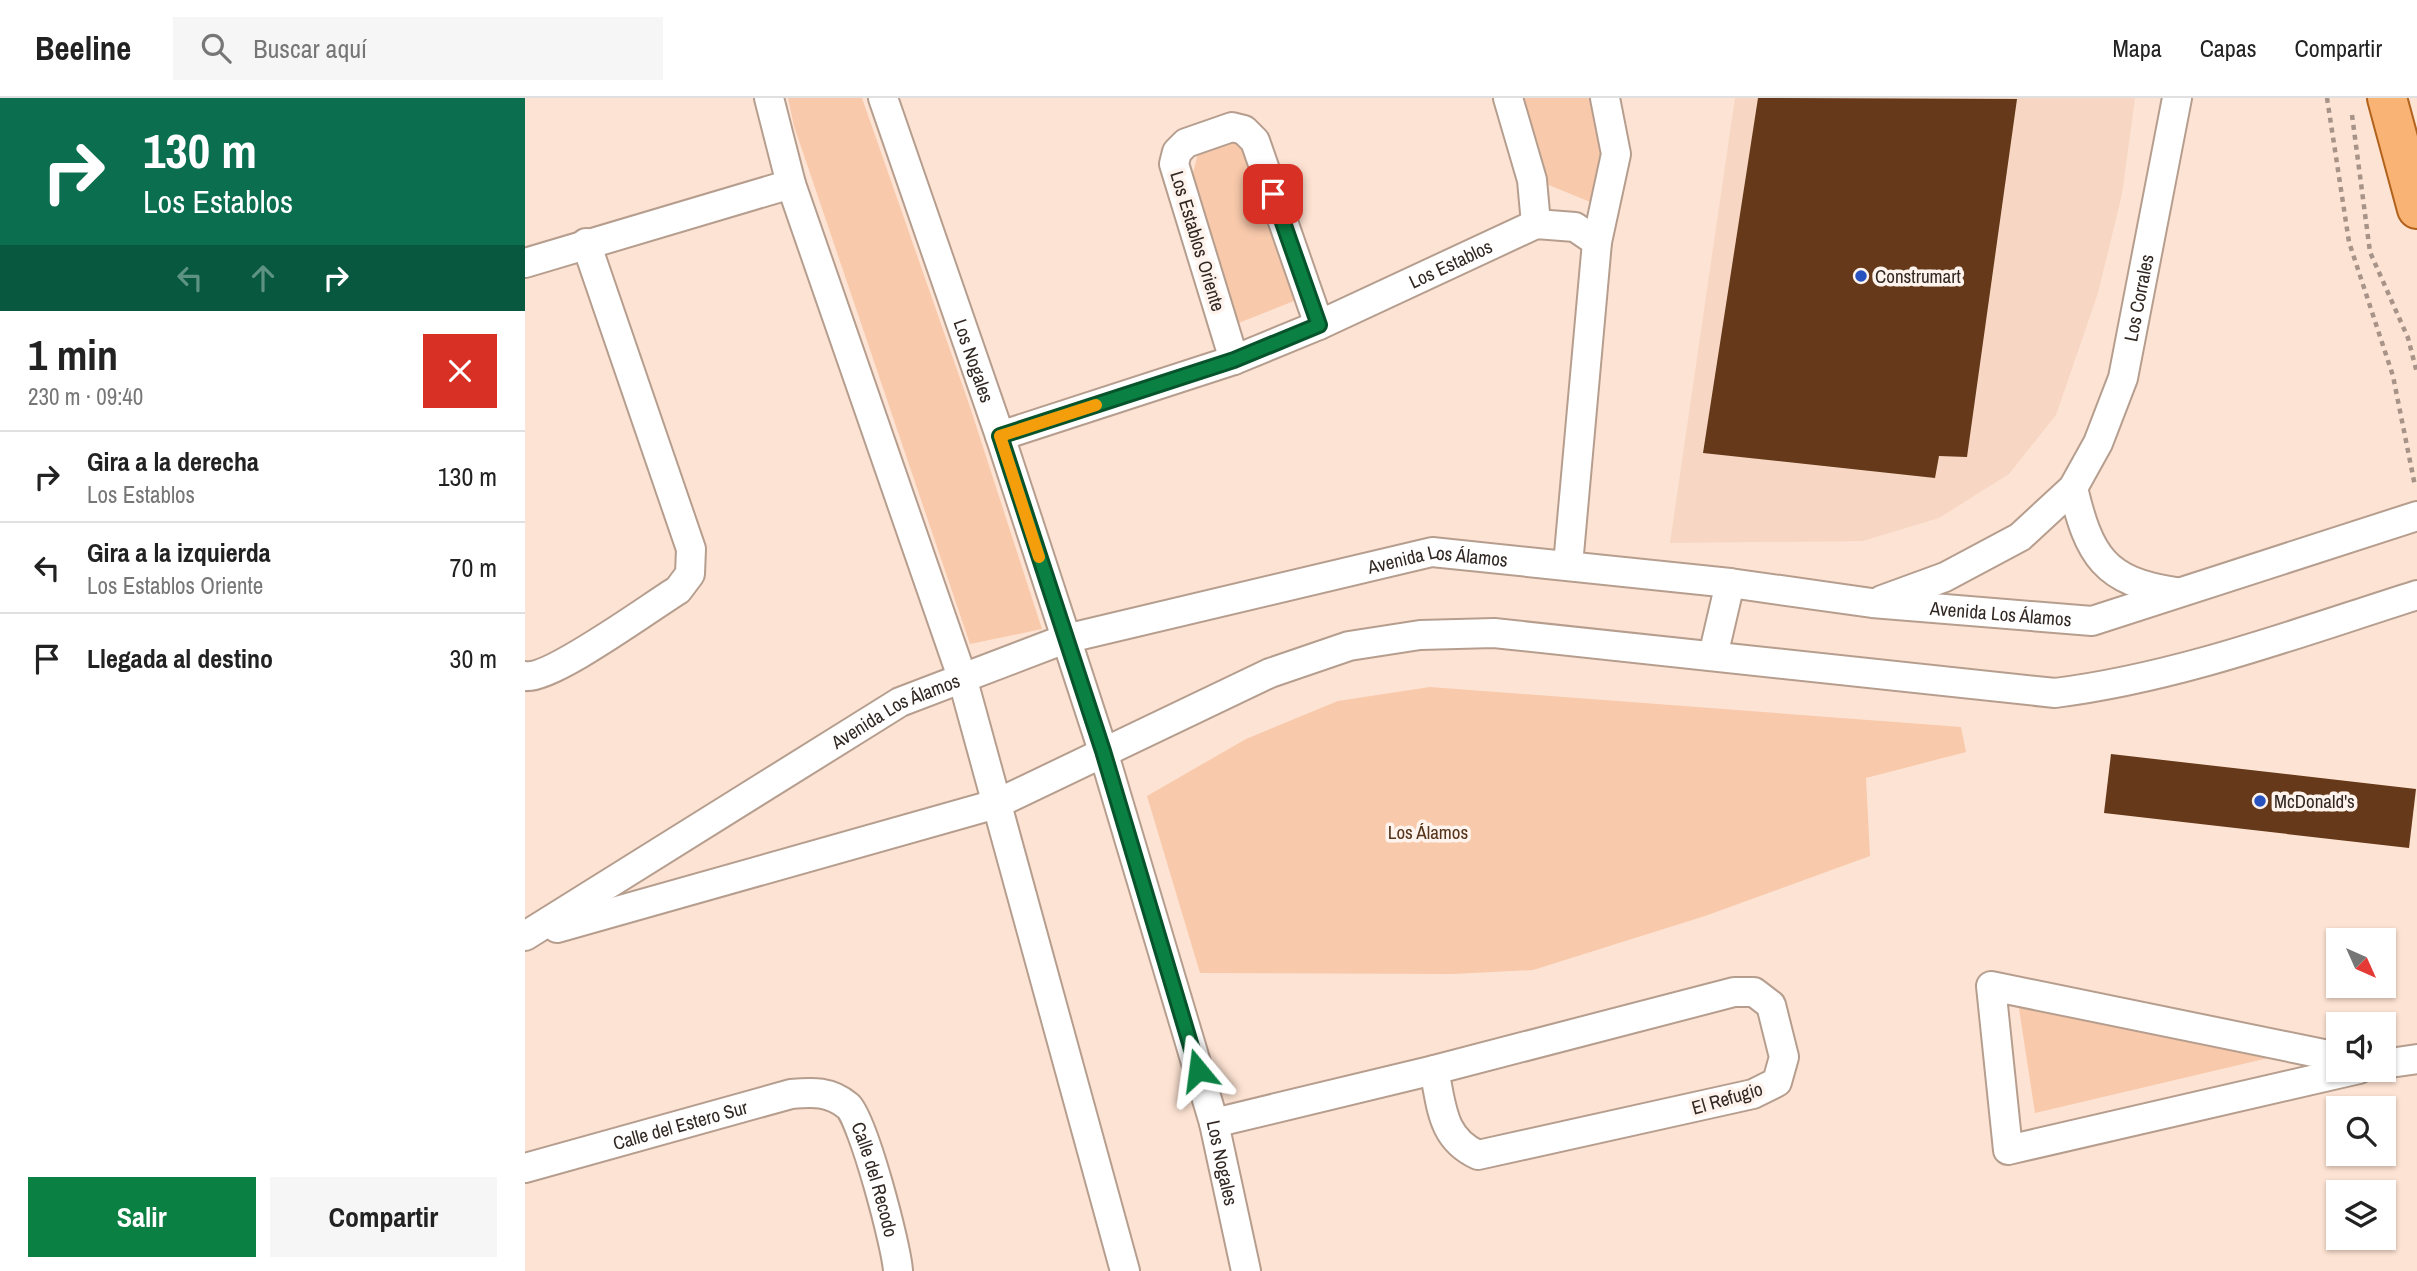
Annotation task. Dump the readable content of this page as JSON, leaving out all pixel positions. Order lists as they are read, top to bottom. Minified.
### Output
{"streets":{"street":["Los Establos Oriente","Los Establos","Los Corrales","Los Nogales","Avenida Los Álamos","El Refugio","Calle del Estero Sur","Calle del Recodo"]},"crossings":[["Los Establos Oriente","Los Establos"],["Los Establos","Los Nogales"],["Los Corrales","Avenida Los Álamos"],["Los Nogales","Avenida Los Álamos"],["Los Nogales","El Refugio"],["Calle del Estero Sur","Calle del Recodo"]],"parks":["Los Álamos"],"places":["Construmart","McDonald's"],"north":"bottom right","page":{"header":"Beeline","search":"Buscar aquí","nav":["Mapa","Capas","Compartir"],"turn":["130 m","Los Establos"],"heading":["1 min","230 m · 09:40"],"list":[{"name":"Gira a la derecha","note":"Los Establos","value":"130 m"},{"name":"Gira a la izquierda","note":"Los Establos Oriente","value":"70 m"},{"name":"Llegada al destino","value":"30 m"}],"buttons":["Salir","Compartir"]}}
